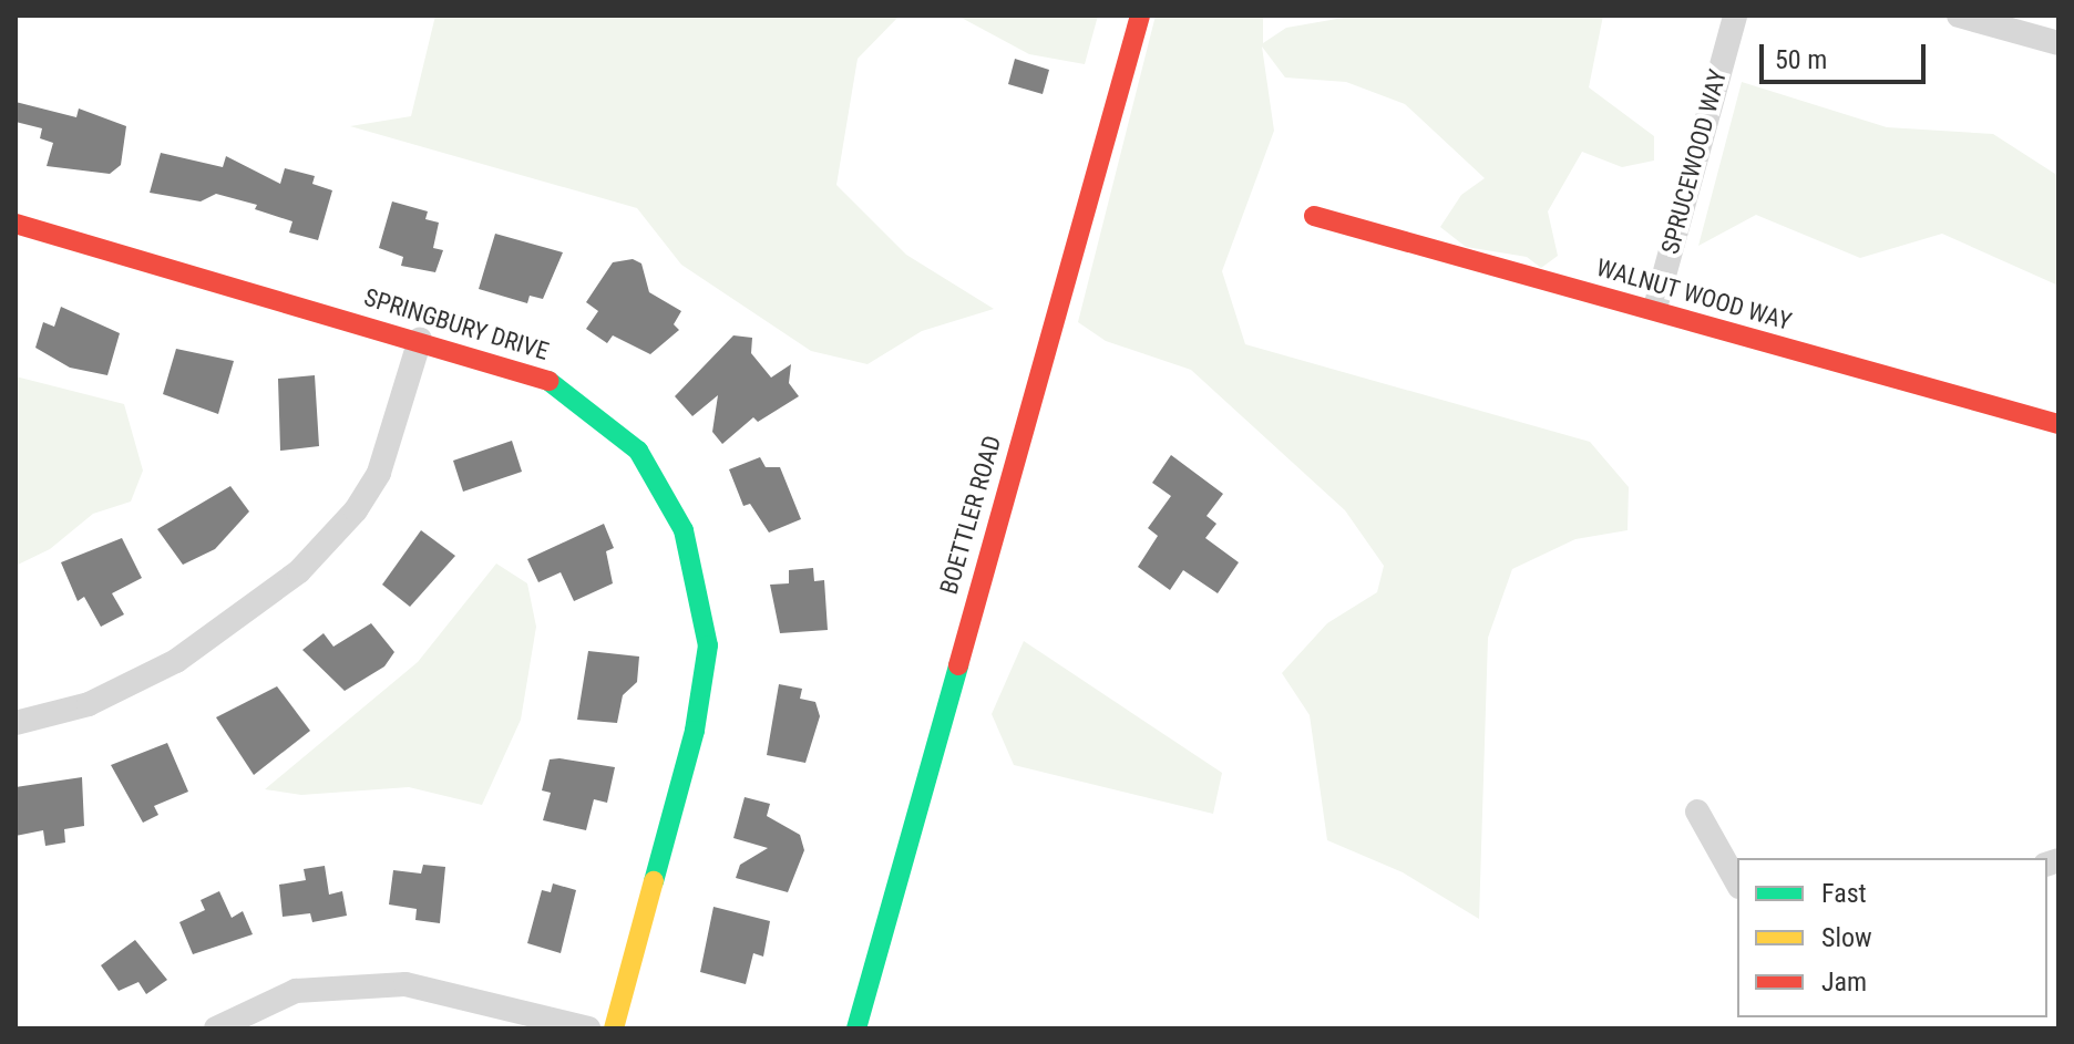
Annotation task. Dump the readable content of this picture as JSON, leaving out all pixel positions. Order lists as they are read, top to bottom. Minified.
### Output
{"streets":{"street":["SPRUCEWOOD WAY","WALNUT WOOD WAY","SPRINGBURY DRIVE","BOETTLER ROAD"]},"crossings":[["SPRUCEWOOD WAY","WALNUT WOOD WAY"]],"legend":["Fast","Slow","Jam"],"scale_bar":"50 m"}
